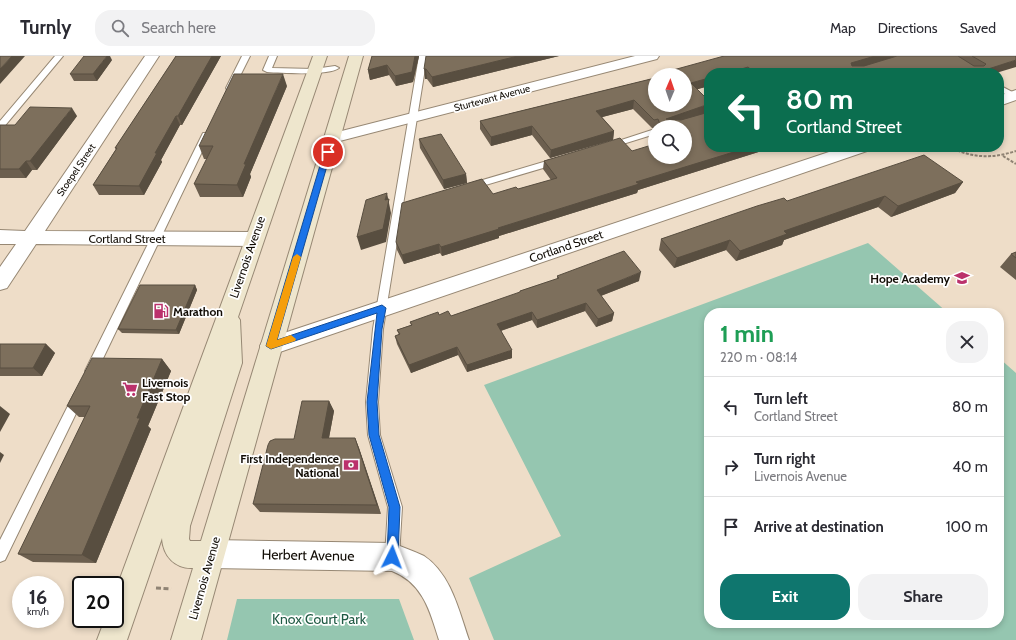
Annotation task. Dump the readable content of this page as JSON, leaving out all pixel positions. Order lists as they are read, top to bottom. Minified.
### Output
{"streets":{"main road":["Livernois Avenue"],"street":["Sturtevant Avenue","Stoepel Street","Cortland Street","Herbert Avenue"]},"crossings":[["Sturtevant Avenue","Livernois Avenue"],["Stoepel Street","Cortland Street"],["Cortland Street","Livernois Avenue"],["Livernois Avenue","Herbert Avenue"]],"parks":["Knox Court Park"],"places":{"school or university":["Hope Academy"],"fuel station":["Marathon"],"supermarket":["Livernois Fast Stop"],"bank":["First Independence National"]},"north":"top","page":{"header":"Turnly","search":"Search here","nav":["Map","Directions","Saved"],"turn":["80 m","Cortland Street"],"heading":["1 min","220 m · 08:14"],"list":[{"name":"Turn left","note":"Cortland Street","value":"80 m"},{"name":"Turn right","note":"Livernois Avenue","value":"40 m"},{"name":"Arrive at destination","value":"100 m"}],"buttons":["Exit","Share"],"speed":"16 km/h","limit":"20"}}
